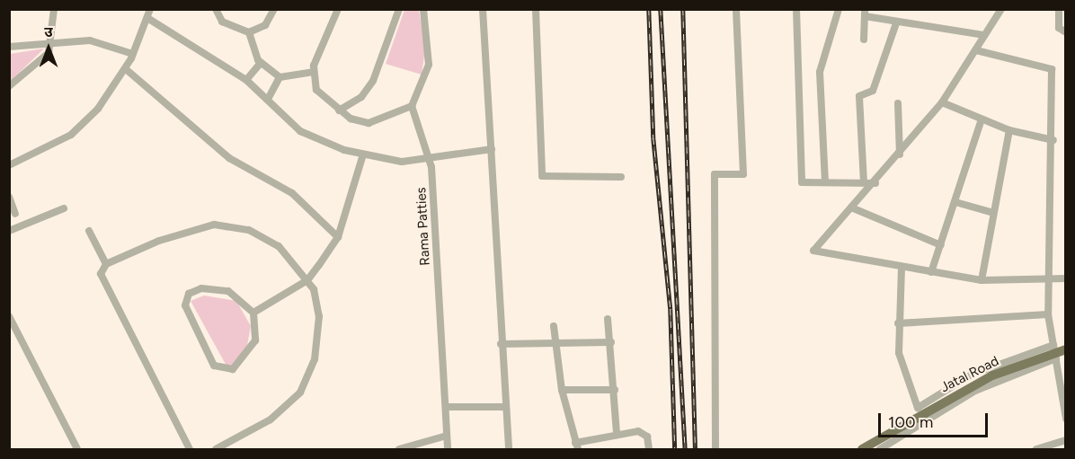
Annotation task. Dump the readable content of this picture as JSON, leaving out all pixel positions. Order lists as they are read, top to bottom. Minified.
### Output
{"streets":{"main road":["Jatal Road"],"street":["Rama Patties"]},"scale_bar":"100 m","north":"top"}
